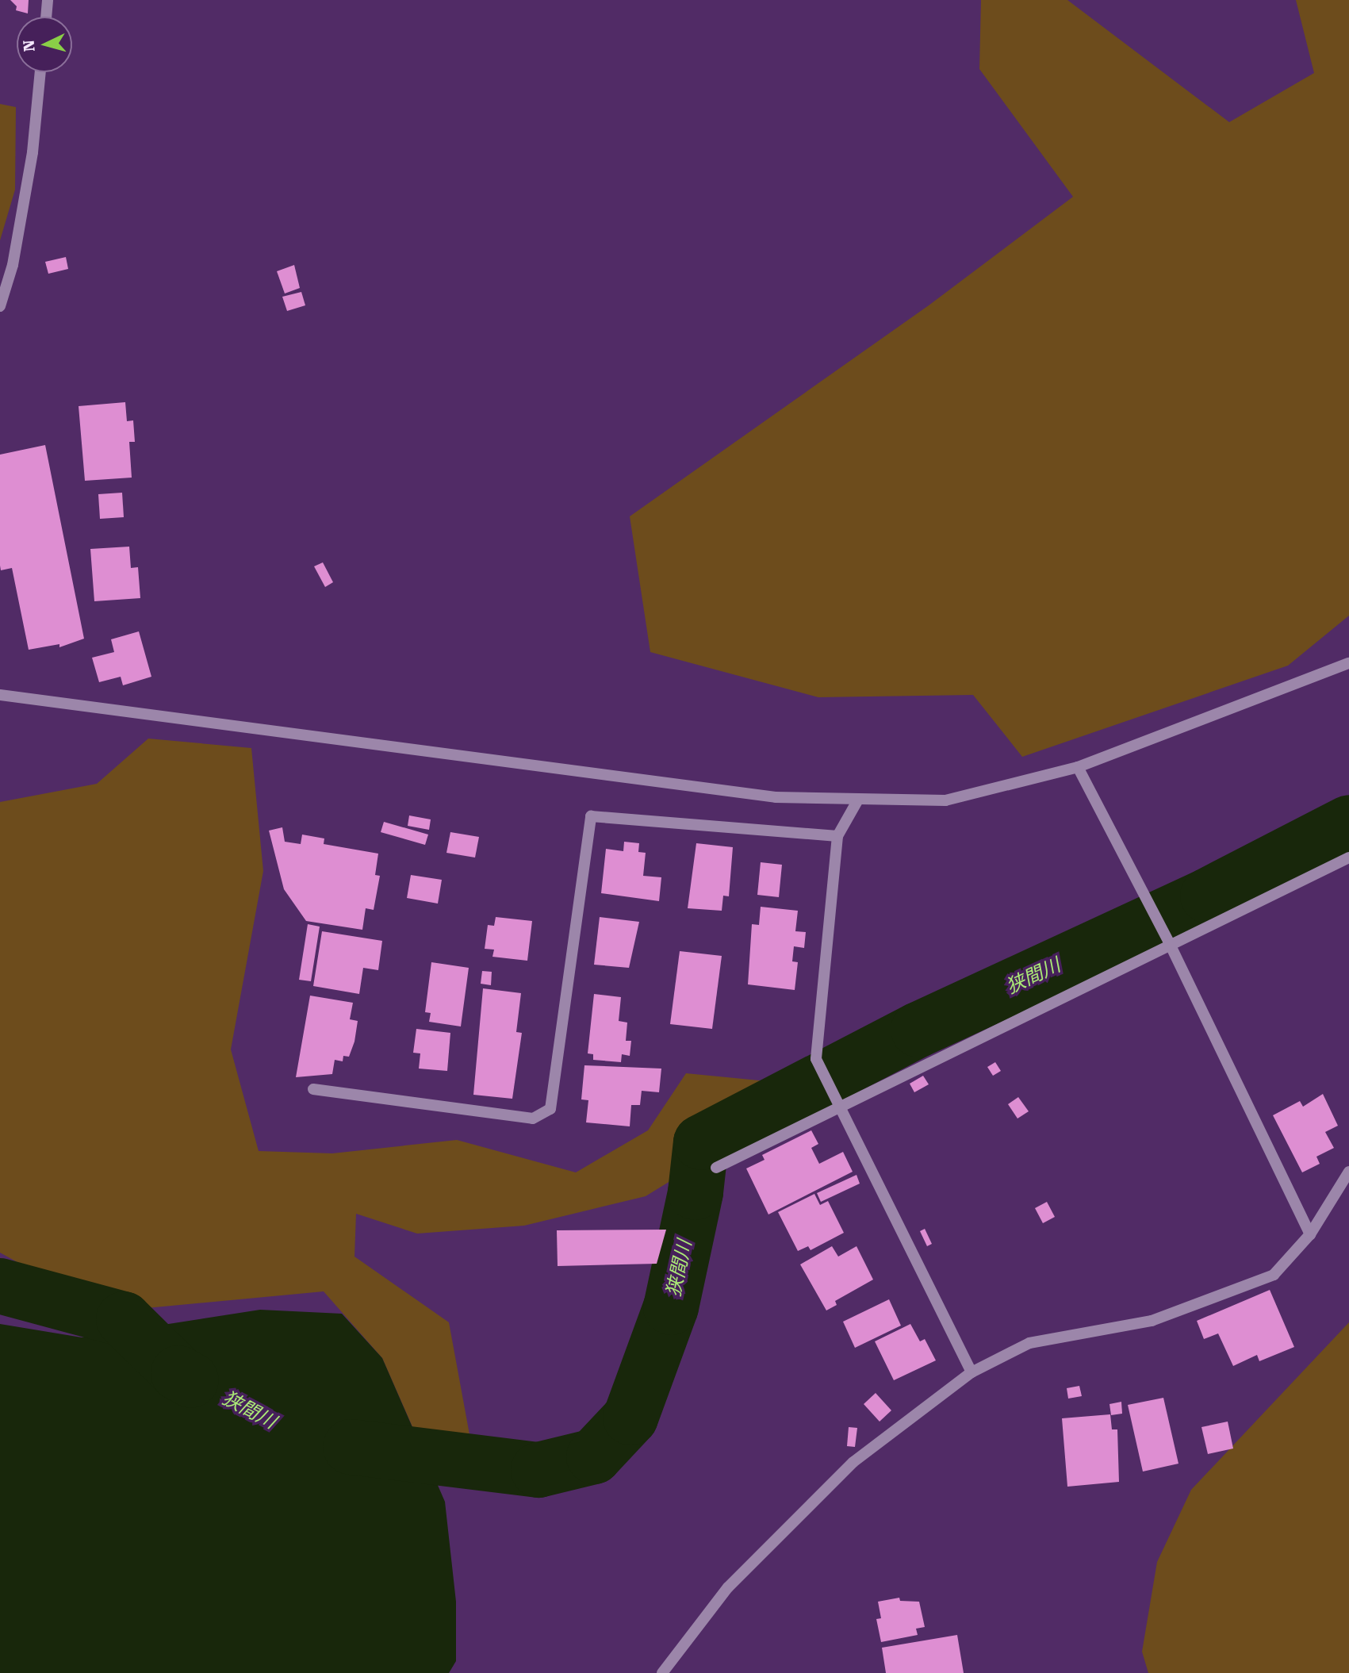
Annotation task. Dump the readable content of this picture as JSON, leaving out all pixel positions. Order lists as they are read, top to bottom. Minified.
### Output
{"water":["狭間川"],"north":"left"}
